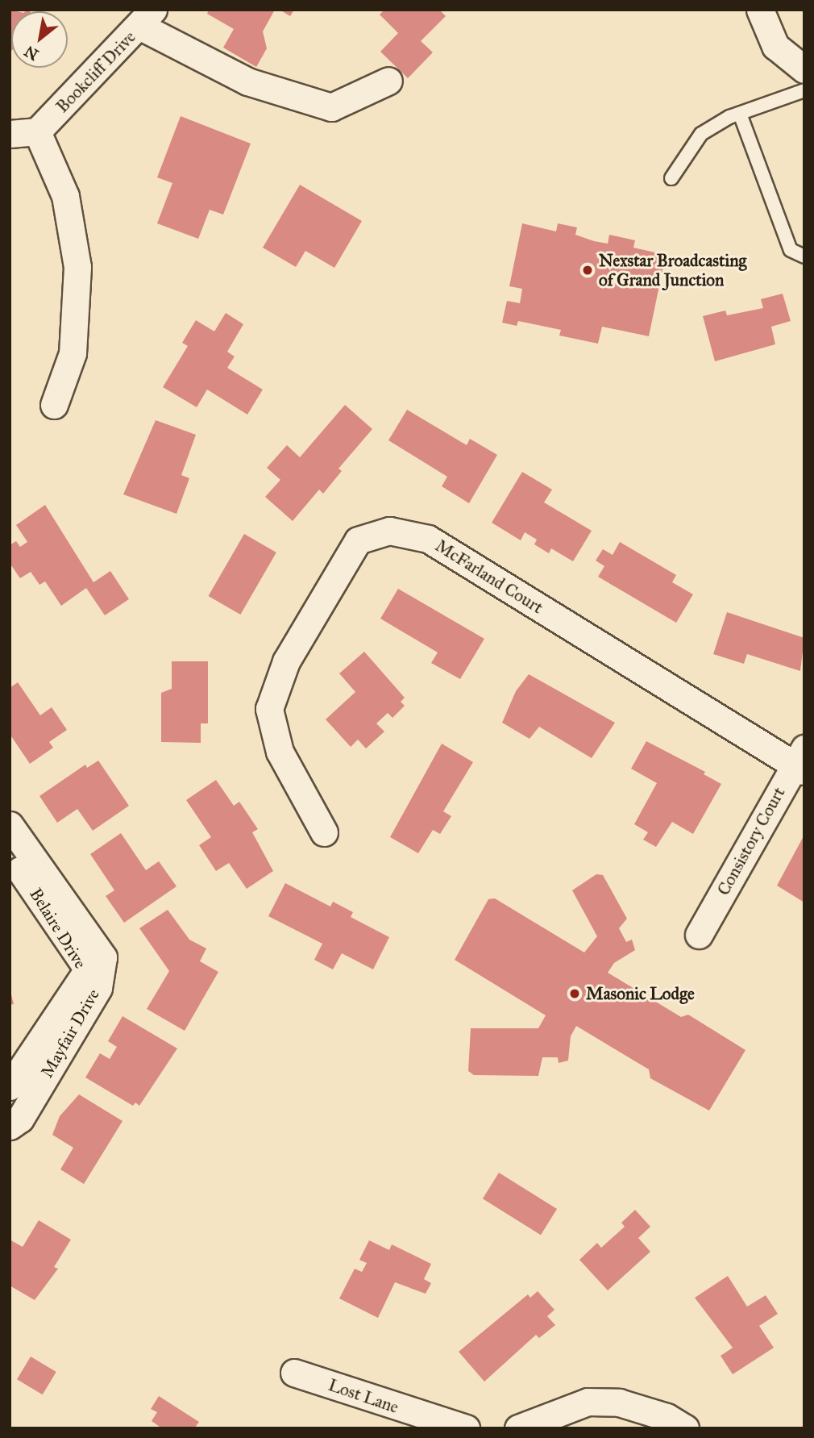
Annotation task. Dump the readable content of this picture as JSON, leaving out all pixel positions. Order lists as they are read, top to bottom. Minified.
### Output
{"streets":{"street":["Bookcliff Drive","McFarland Court","Consistory Court","Belaire Drive","Mayfair Drive","Lost Lane"]},"crossings":[["McFarland Court","Consistory Court"]],"places":["Nexstar Broadcasting of Grand Junction","Masonic Lodge"],"north":"bottom left"}
